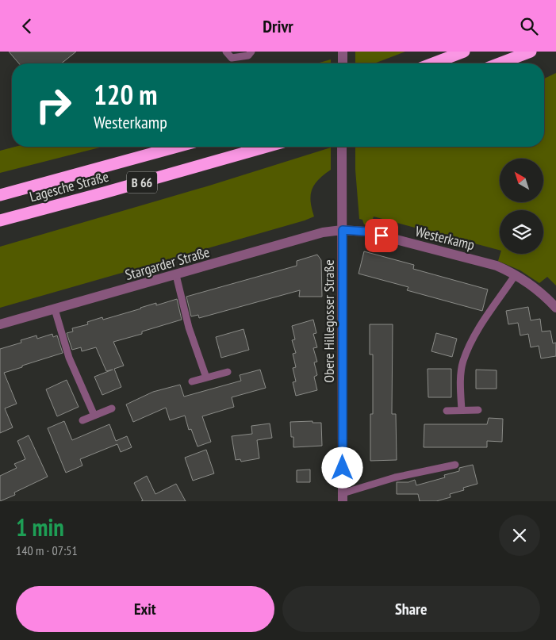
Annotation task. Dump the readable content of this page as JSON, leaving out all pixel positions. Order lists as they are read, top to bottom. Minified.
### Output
{"streets":{"highway":["B 66","Lagesche Straße"],"street":["Westerkamp","Stargarder Straße","Obere Hillegosser Straße"]},"crossings":[["Westerkamp","Stargarder Straße"],["Westerkamp","Obere Hillegosser Straße"],["Stargarder Straße","Obere Hillegosser Straße"]],"north":"top left","page":{"header":"Drivr","turn":["120 m","Westerkamp"],"heading":["1 min","140 m · 07:51"],"buttons":["Exit","Share"]}}
